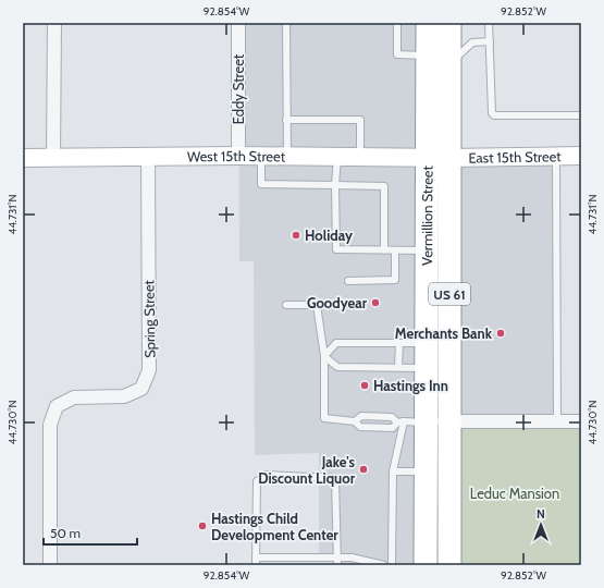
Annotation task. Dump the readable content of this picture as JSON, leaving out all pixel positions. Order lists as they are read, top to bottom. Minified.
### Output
{"streets":{"highway":["Vermillion Street","US 61"],"street":["Eddy Street","West 15th Street","East 15th Street","Spring Street"]},"crossings":[["Eddy Street","West 15th Street"],["West 15th Street","East 15th Street"],["West 15th Street","Vermillion Street"],["West 15th Street","Spring Street"],["East 15th Street","Vermillion Street"]],"parks":["Leduc Mansion"],"places":["Holiday","Goodyear","Merchants Bank","Hastings Inn","Jake's Discount Liquor","Hastings Child Development Center"],"scale_bar":"50 m","north":"top","coordinates":["92.854°W","92.852°W","44.731°N","44.730°N"]}
